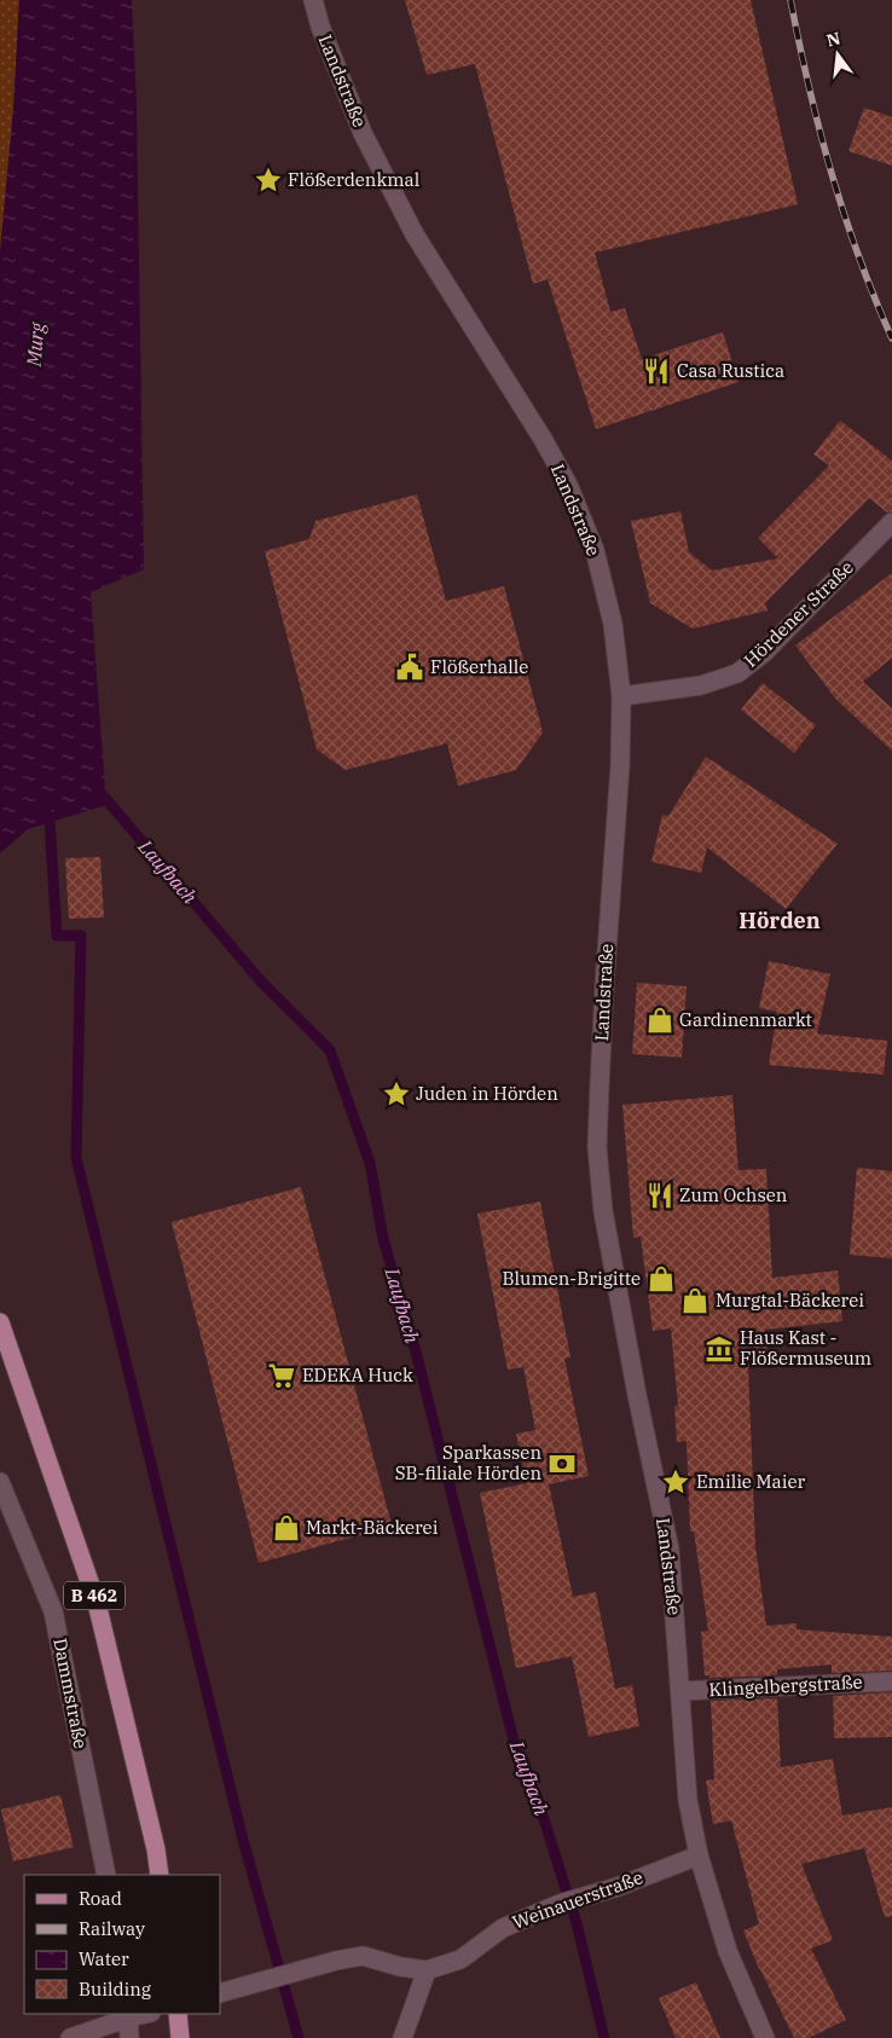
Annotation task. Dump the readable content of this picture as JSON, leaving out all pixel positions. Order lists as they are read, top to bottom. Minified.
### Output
{"streets":{"main road":["B 462"],"street":["Landstraße","Hördener Straße","Klingelbergstraße","Dammstraße","Weinauerstraße"]},"crossings":[["Landstraße","Hördener Straße"],["Landstraße","Klingelbergstraße"],["Landstraße","Weinauerstraße"]],"districts":["Hörden"],"water":["Murg","Laufbach"],"places":{"place":["Flößerdenkmal","Juden in Hörden","Emilie Maier"],"restaurant":["Casa Rustica","Zum Ochsen"],"public building":["Flößerhalle"],"shop":["Gardinenmarkt","Blumen-Brigitte","Murgtal-Bäckerei","Markt-Bäckerei"],"museum":["Haus Kast - Flößermuseum"],"supermarket":["EDEKA Huck"],"bank":["Sparkassen SB-filiale Hörden"]},"legend":["Road","Railway","Water","Building"],"north":"top"}
